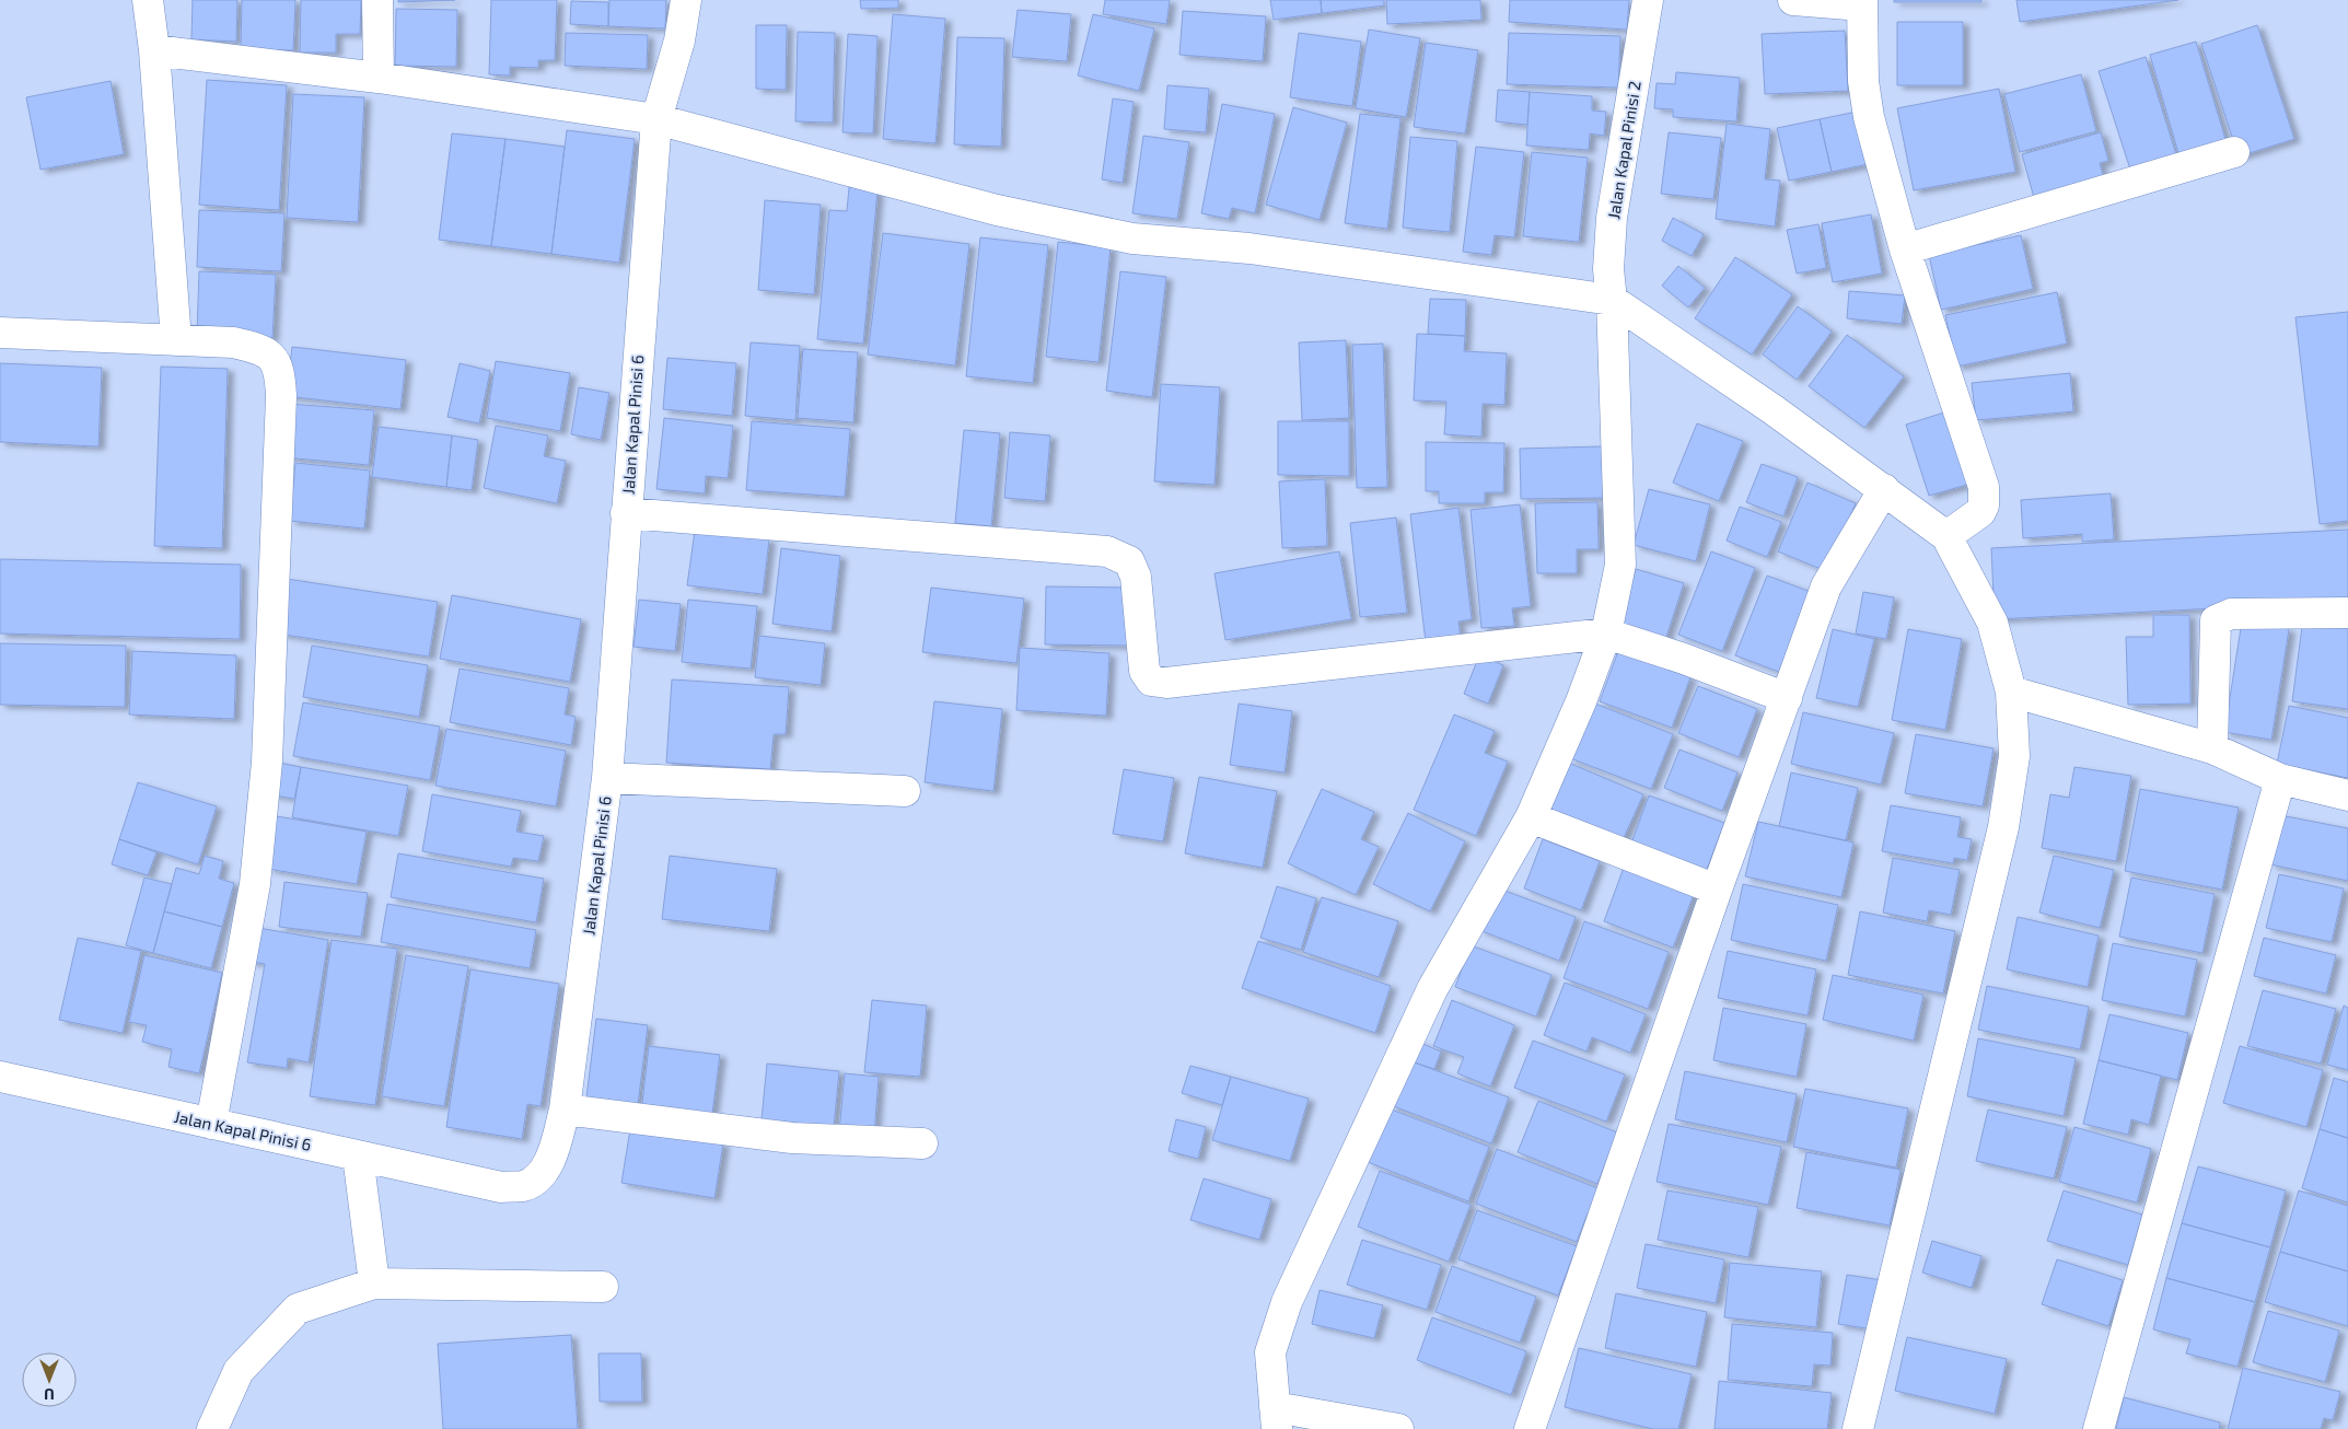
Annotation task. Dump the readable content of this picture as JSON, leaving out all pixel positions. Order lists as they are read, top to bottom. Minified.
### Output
{"streets":{"street":["Jalan Kapal Pinisi 2","Jalan Kapal Pinisi 6"]},"north":"bottom"}
